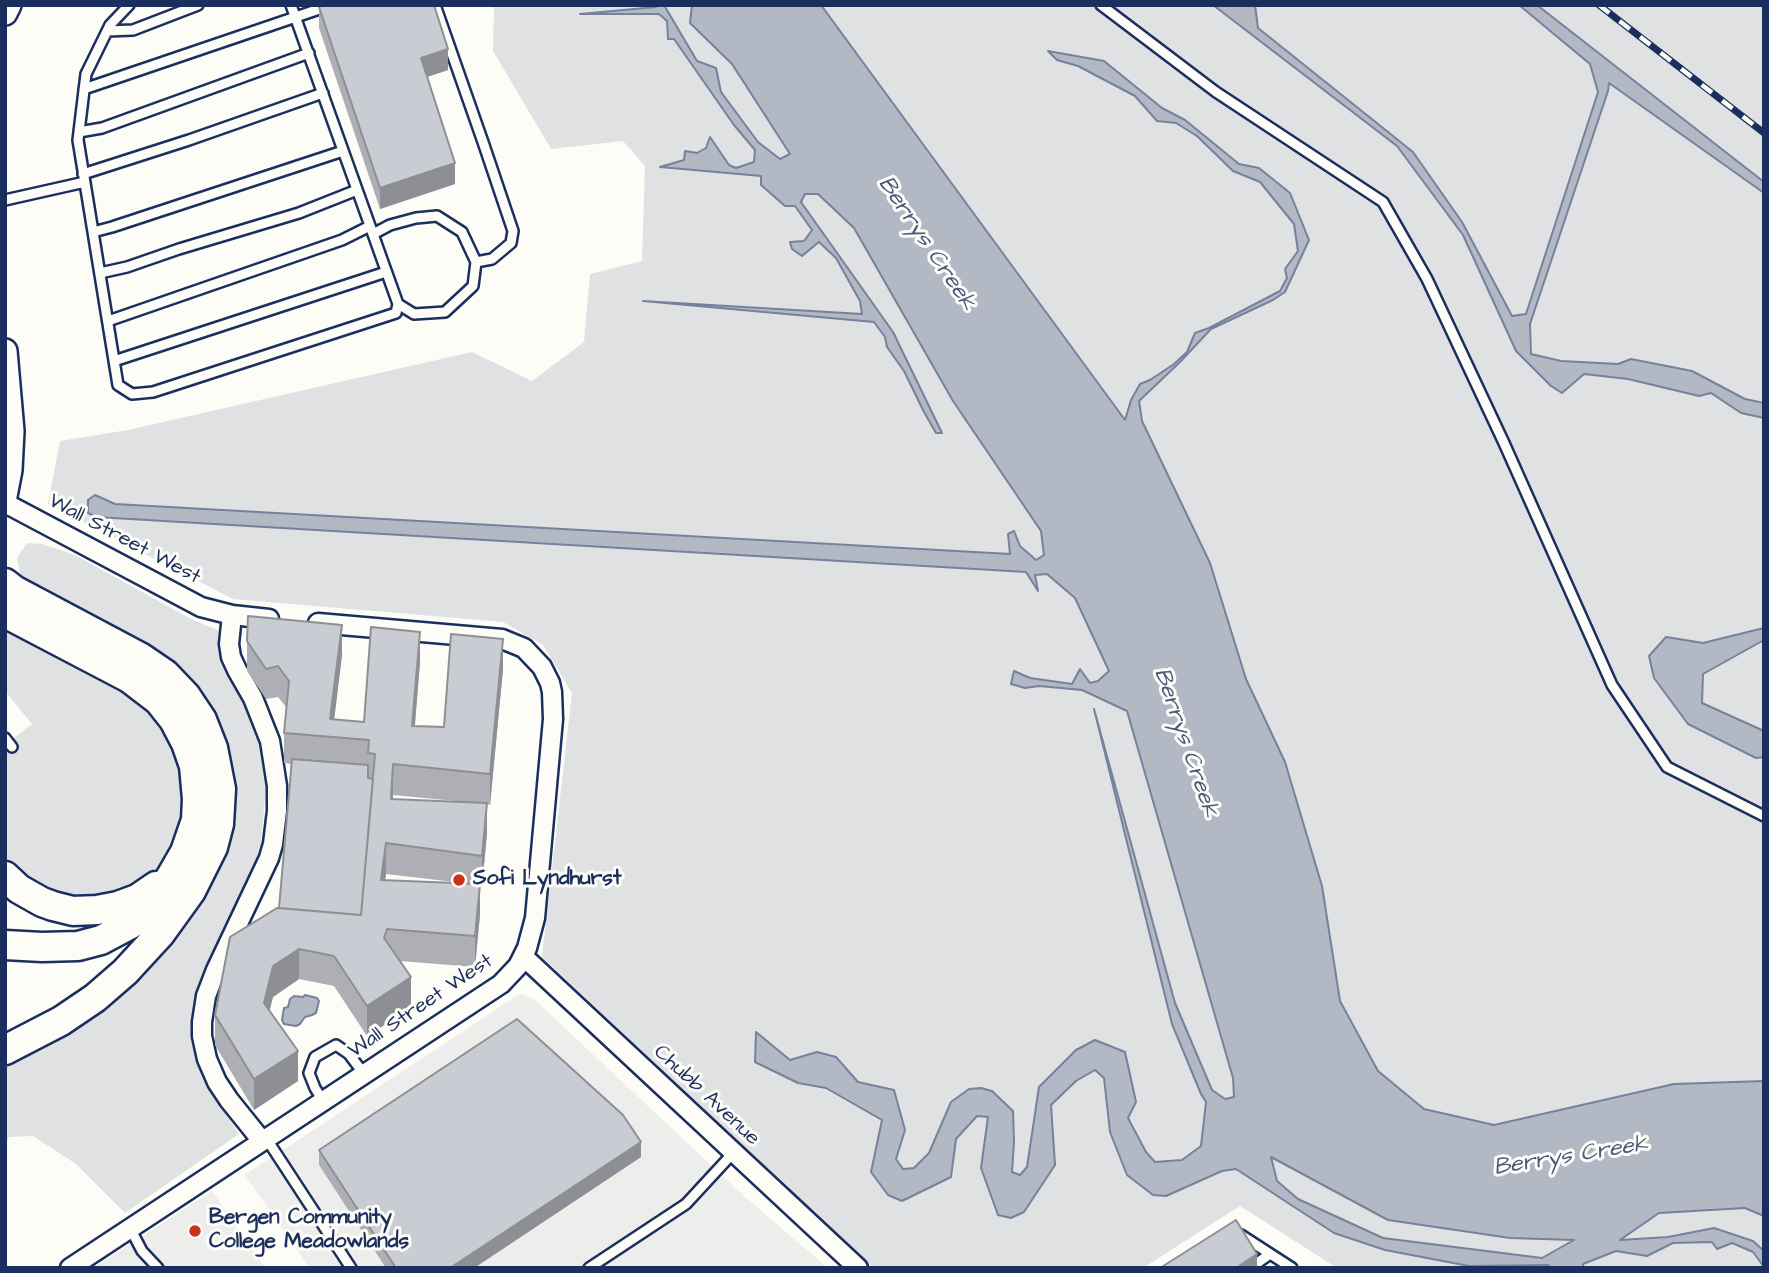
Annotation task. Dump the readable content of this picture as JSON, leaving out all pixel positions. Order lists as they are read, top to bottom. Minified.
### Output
{"streets":{"street":["Wall Street West","Chubb Avenue"]},"crossings":[["Wall Street West","Chubb Avenue"]],"water":["Berrys Creek"],"places":["Sofi Lyndhurst","Bergen Community College Meadowlands"]}
